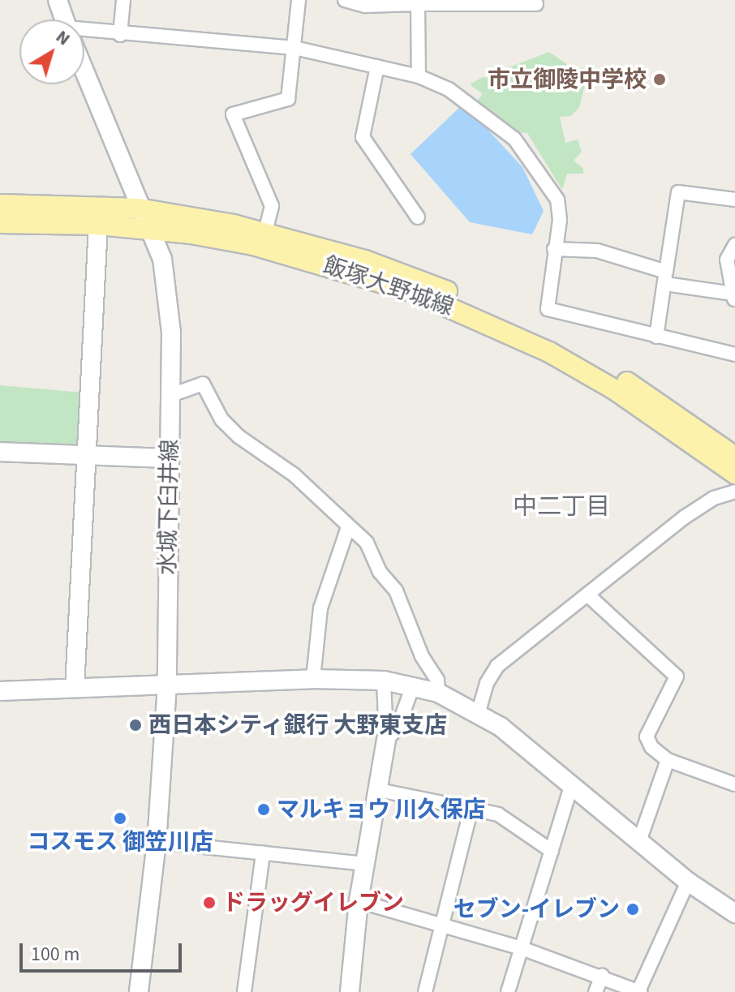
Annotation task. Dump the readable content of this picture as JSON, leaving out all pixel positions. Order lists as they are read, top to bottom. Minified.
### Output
{"streets":{"main road":["飯塚大野城線"],"street":["水城下臼井線"]},"crossings":[["飯塚大野城線","水城下臼井線"]],"districts":["中二丁目"],"places":["市立御陵中学校","西日本シティ銀行 大野東支店","マルキョウ 川久保店","コスモス 御笠川店","ドラッグイレブン","セブン-イレブン"],"scale_bar":"100 m","north":"top right"}
